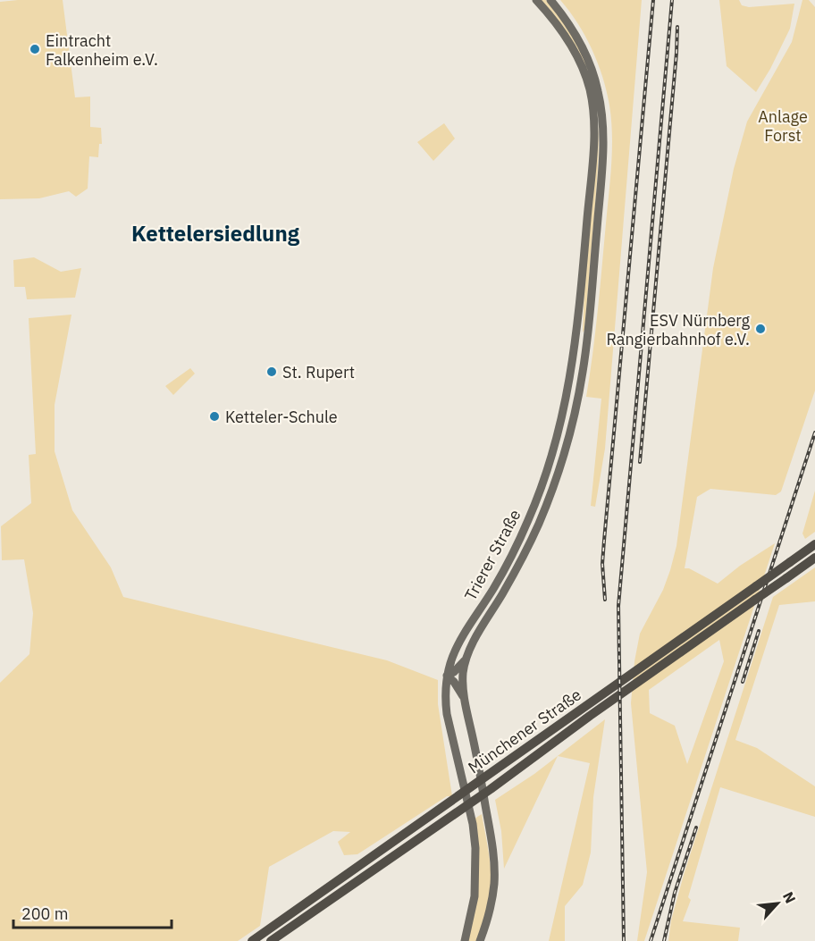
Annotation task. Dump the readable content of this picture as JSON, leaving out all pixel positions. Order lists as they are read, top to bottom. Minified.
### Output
{"streets":{"main road":["Trierer Straße","Münchener Straße"]},"crossings":[["Trierer Straße","Münchener Straße"]],"districts":["Kettelersiedlung"],"parks":["Anlage Forst"],"places":["Eintracht Falkenheim e.V.","ESV Nürnberg Rangierbahnhof e.V.","St. Rupert","Ketteler-Schule"],"scale_bar":"200 m","north":"top right"}
